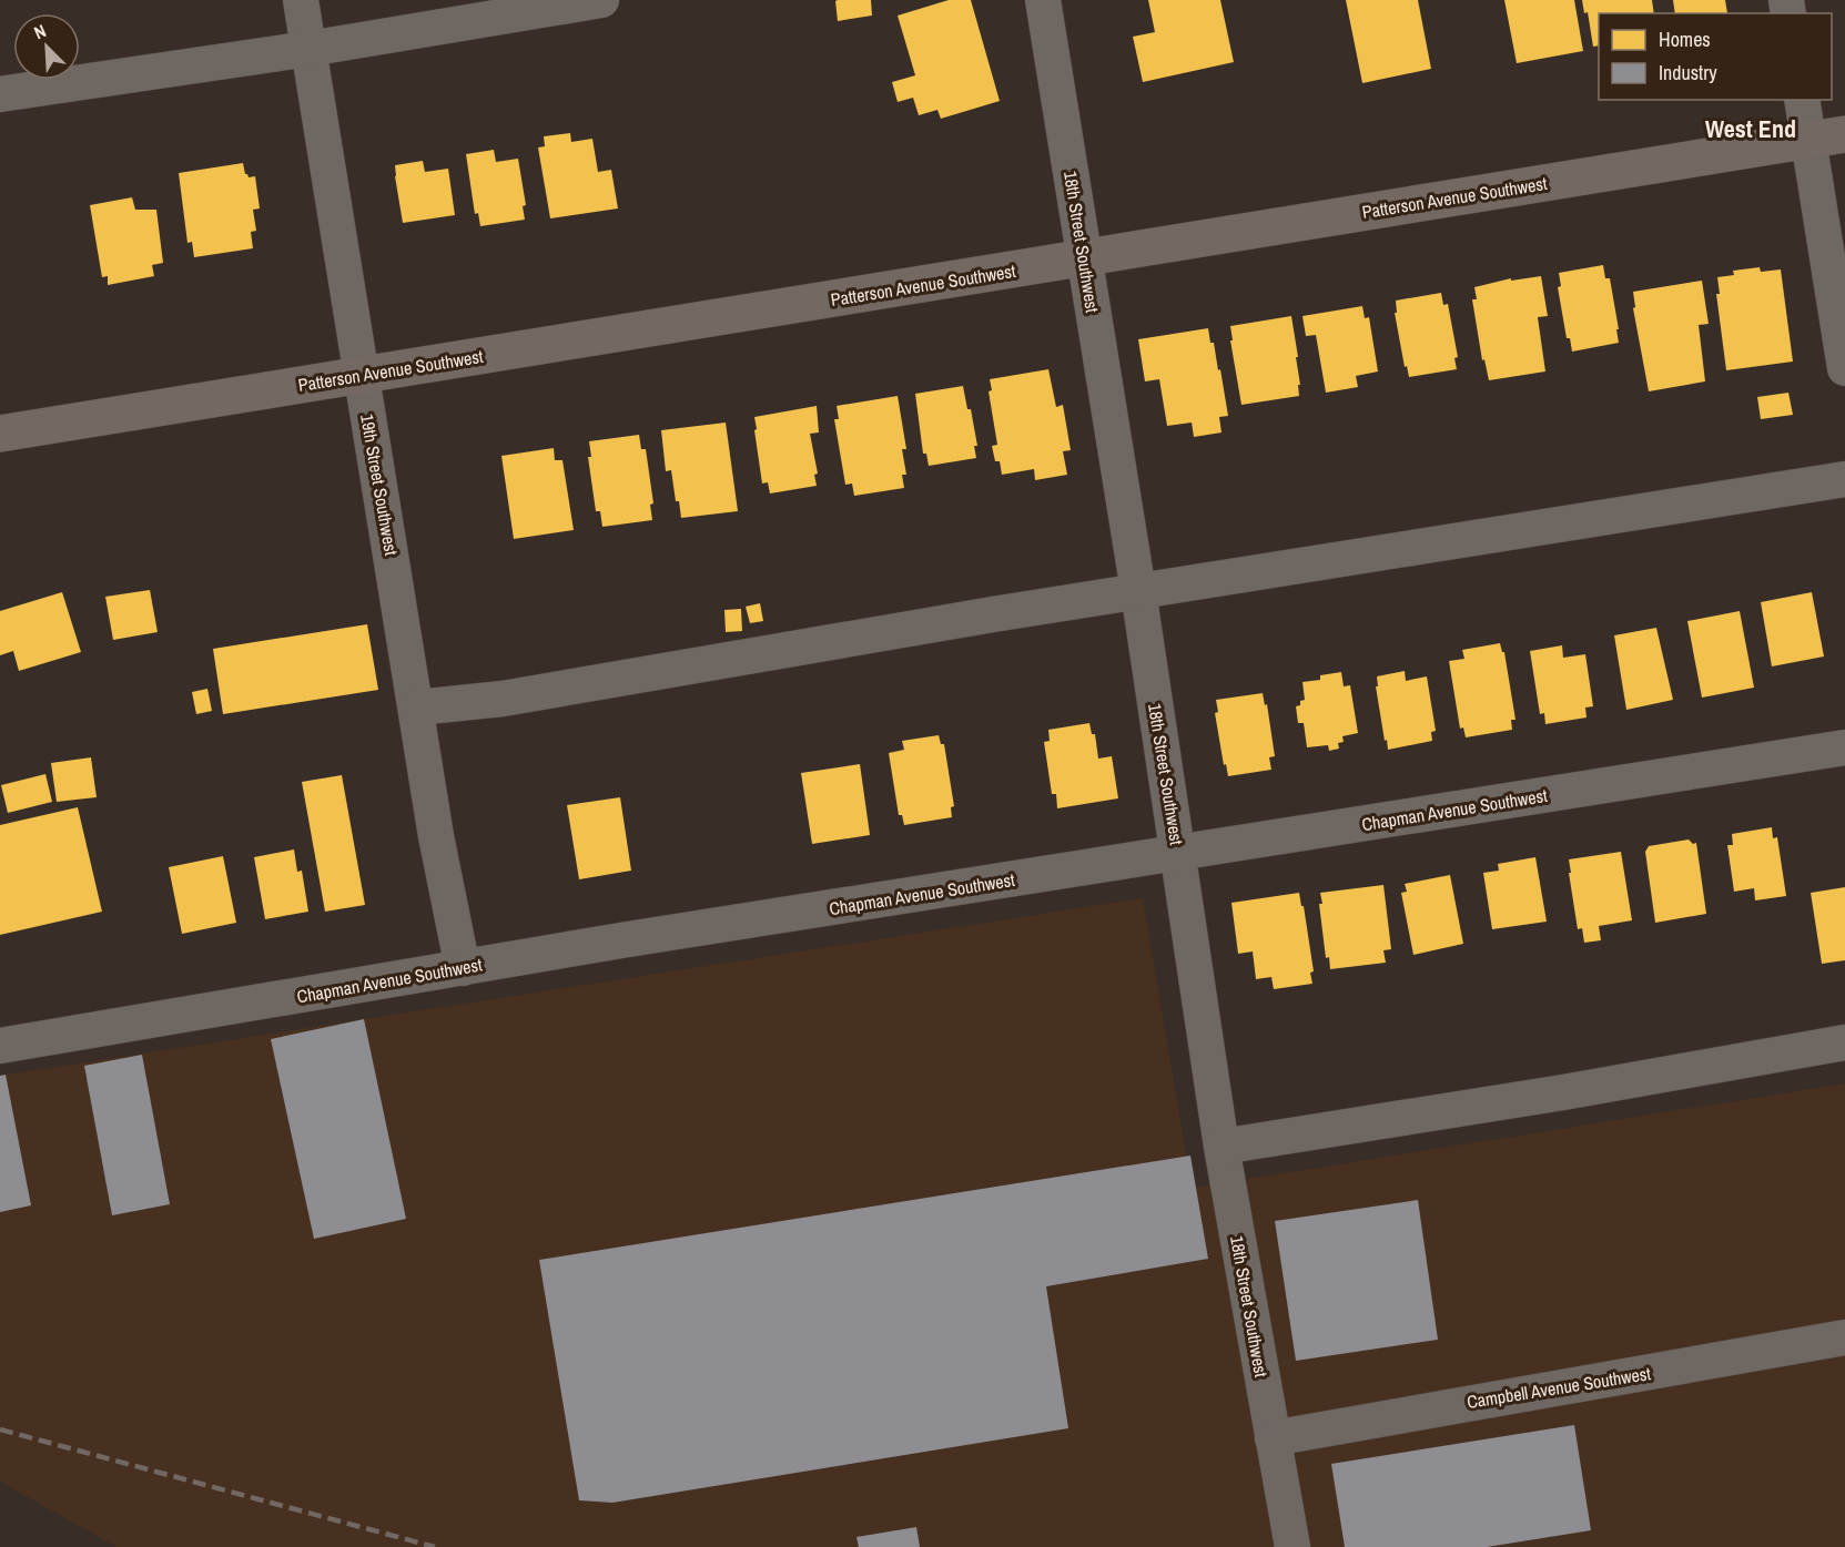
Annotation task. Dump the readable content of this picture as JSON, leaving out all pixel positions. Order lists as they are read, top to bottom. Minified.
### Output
{"streets":{"main road":["Patterson Avenue Southwest"],"street":["18th Street Southwest","19th Street Southwest","Chapman Avenue Southwest","Campbell Avenue Southwest"]},"crossings":[["Patterson Avenue Southwest","18th Street Southwest"],["Patterson Avenue Southwest","19th Street Southwest"],["18th Street Southwest","Chapman Avenue Southwest"],["18th Street Southwest","Campbell Avenue Southwest"],["19th Street Southwest","Chapman Avenue Southwest"]],"districts":["West End"],"legend":["Homes","Industry"],"north":"top left"}
